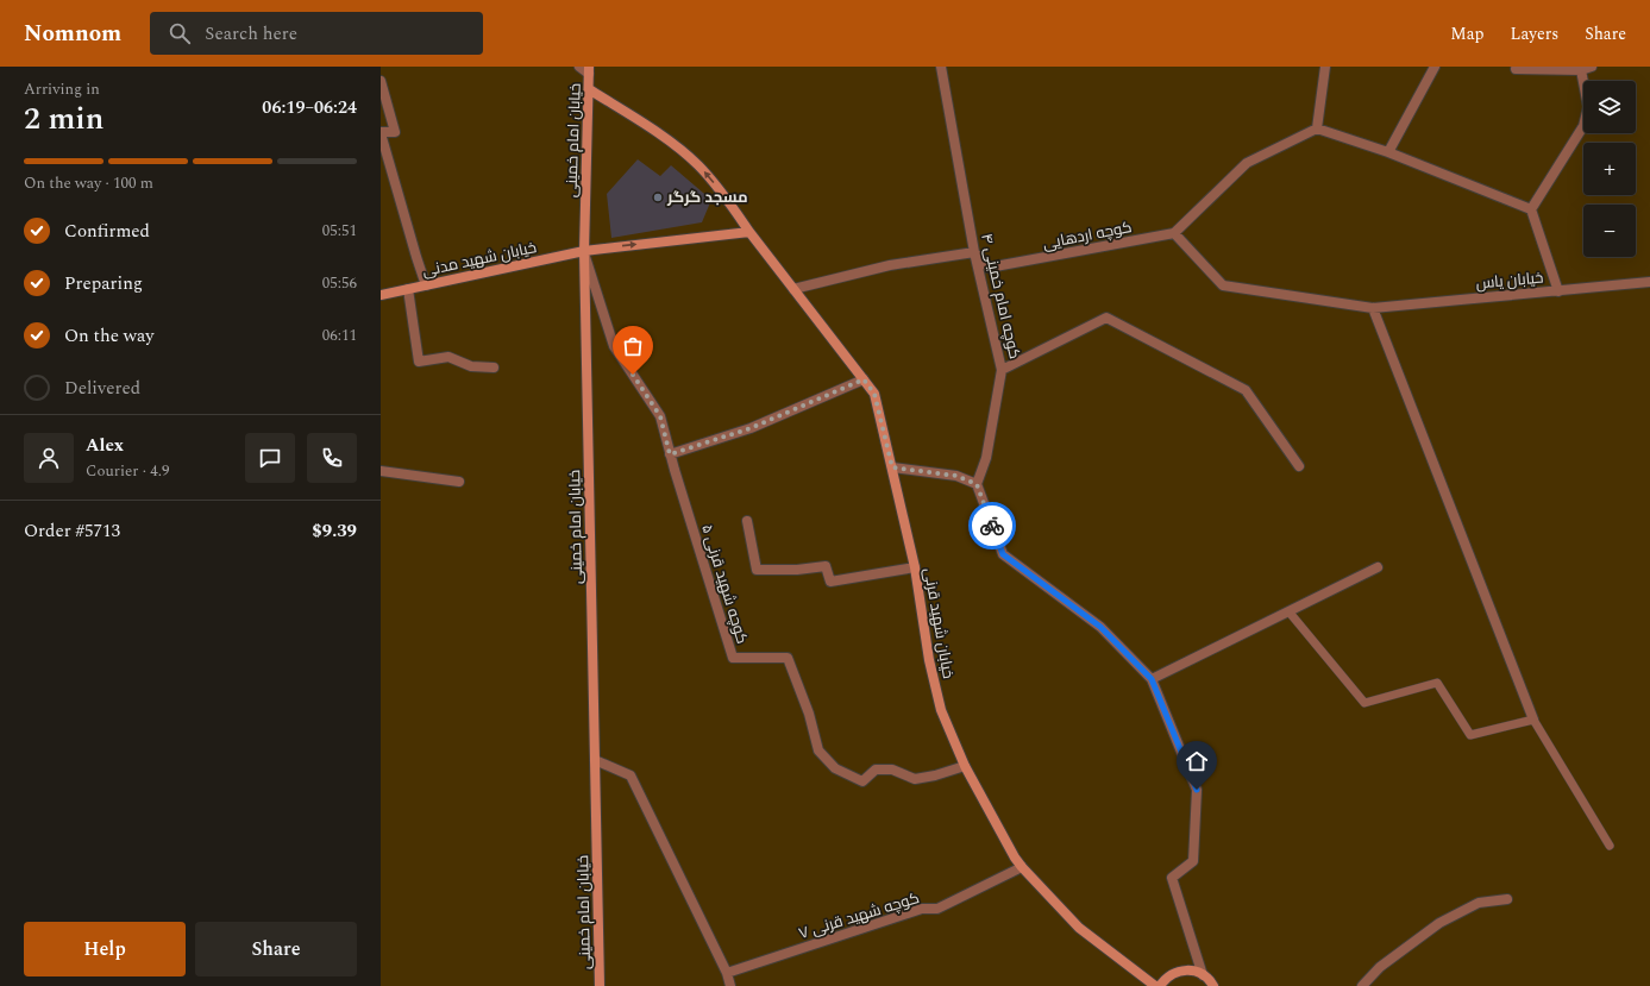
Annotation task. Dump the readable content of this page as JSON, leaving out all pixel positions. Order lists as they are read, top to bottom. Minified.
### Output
{"streets":{"main road":["خیابان امام خمینی","خیابان شهید مدنی","خیابان شهید قرنی"],"street":["کوچه اردهایی","خیابان یاس","کوچه امام خمینی ۴","کوچه شهید قرنی ۵","کوچه شهید قرنی ۷"]},"crossings":[["خیابان امام خمینی","خیابان شهید مدنی"],["خیابان امام خمینی","کوچه شهید قرنی ۵"],["خیابان امام خمینی","خیابان شهید قرنی"],["کوچه اردهایی","کوچه امام خمینی ۴"],["خیابان شهید مدنی","کوچه شهید قرنی ۵"],["خیابان شهید مدنی","خیابان شهید قرنی"],["کوچه شهید قرنی ۵","خیابان شهید قرنی"],["خیابان شهید قرنی","کوچه شهید قرنی ۷"]],"one_way":["خیابان شهید مدنی"],"places":["مسجد گرگر"],"page":{"header":"Nomnom","search":"Search here","nav":["Map","Layers","Share"],"heading":["2 min","Arriving in","06:19–06:24"],"panel":["Alex","Courier · 4.9","Order #5713","$9.39"],"map_buttons":["+","−"],"bar":"On the way · 100 m","list":[["Confirmed","05:51"],["Preparing","05:56"],["On the way","06:11"],"Delivered"],"buttons":["Help","Share"]}}
